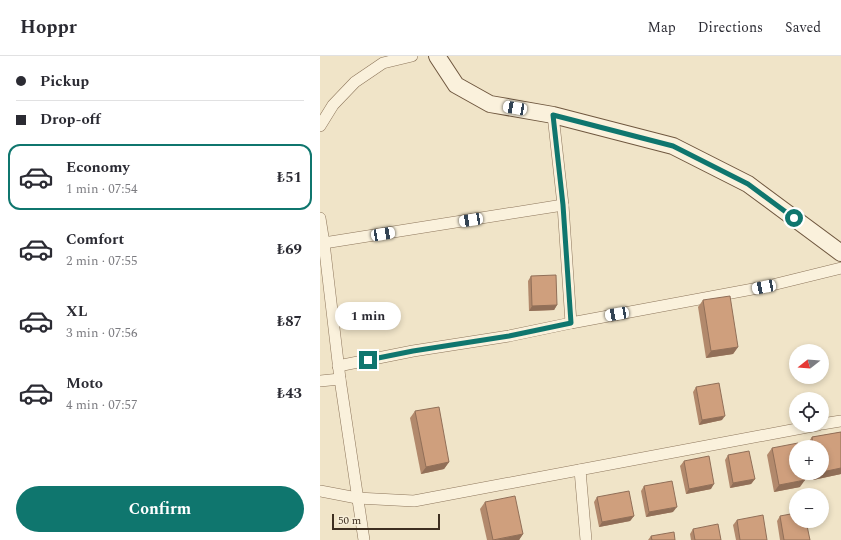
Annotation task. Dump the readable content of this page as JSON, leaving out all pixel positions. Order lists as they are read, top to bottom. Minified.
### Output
{"scale_bar":"50 m","north":"left","page":{"header":"Hoppr","nav":["Map","Directions","Saved"],"banner":["Pickup","Drop-off"],"list":[{"name":"Economy","note":"1 min · 07:54","value":"₺51"},{"name":"Comfort","note":"2 min · 07:55","value":"₺69"},{"name":"XL","note":"3 min · 07:56","value":"₺87"},{"name":"Moto","note":"4 min · 07:57","value":"₺43"}],"bubble":"1 min","map_buttons":["+","−"],"buttons":"Confirm","scale":"50 m"}}
